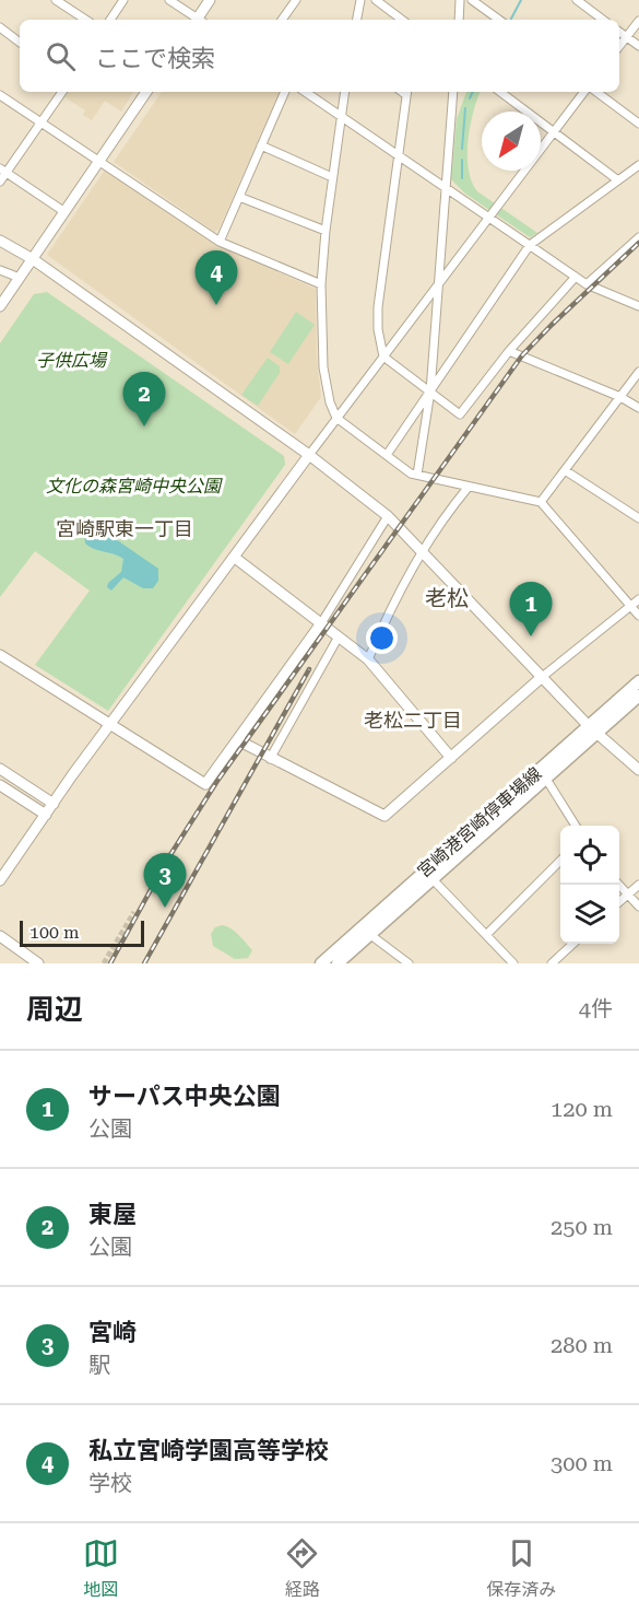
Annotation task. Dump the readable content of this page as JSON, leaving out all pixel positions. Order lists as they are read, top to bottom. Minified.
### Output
{"streets":{"main road":["宮崎港宮崎停車場線"]},"districts":["宮崎駅東一丁目","老松","老松二丁目"],"parks":["子供広場","文化の森宮崎中央公園"],"scale_bar":"100 m","north":"bottom left","page":{"search":"ここで検索","pins":["4","2","1","3"],"scale":"100 m","heading":["周辺","4件"],"list":[{"mark":"1","name":"サーパス中央公園","note":"公園","value":"120 m"},{"mark":"2","name":"東屋","note":"公園","value":"250 m"},{"mark":"3","name":"宮崎","note":"駅","value":"280 m"},{"mark":"4","name":"私立宮崎学園高等学校","note":"学校","value":"300 m"}],"nav":["地図","経路","保存済み"]}}
